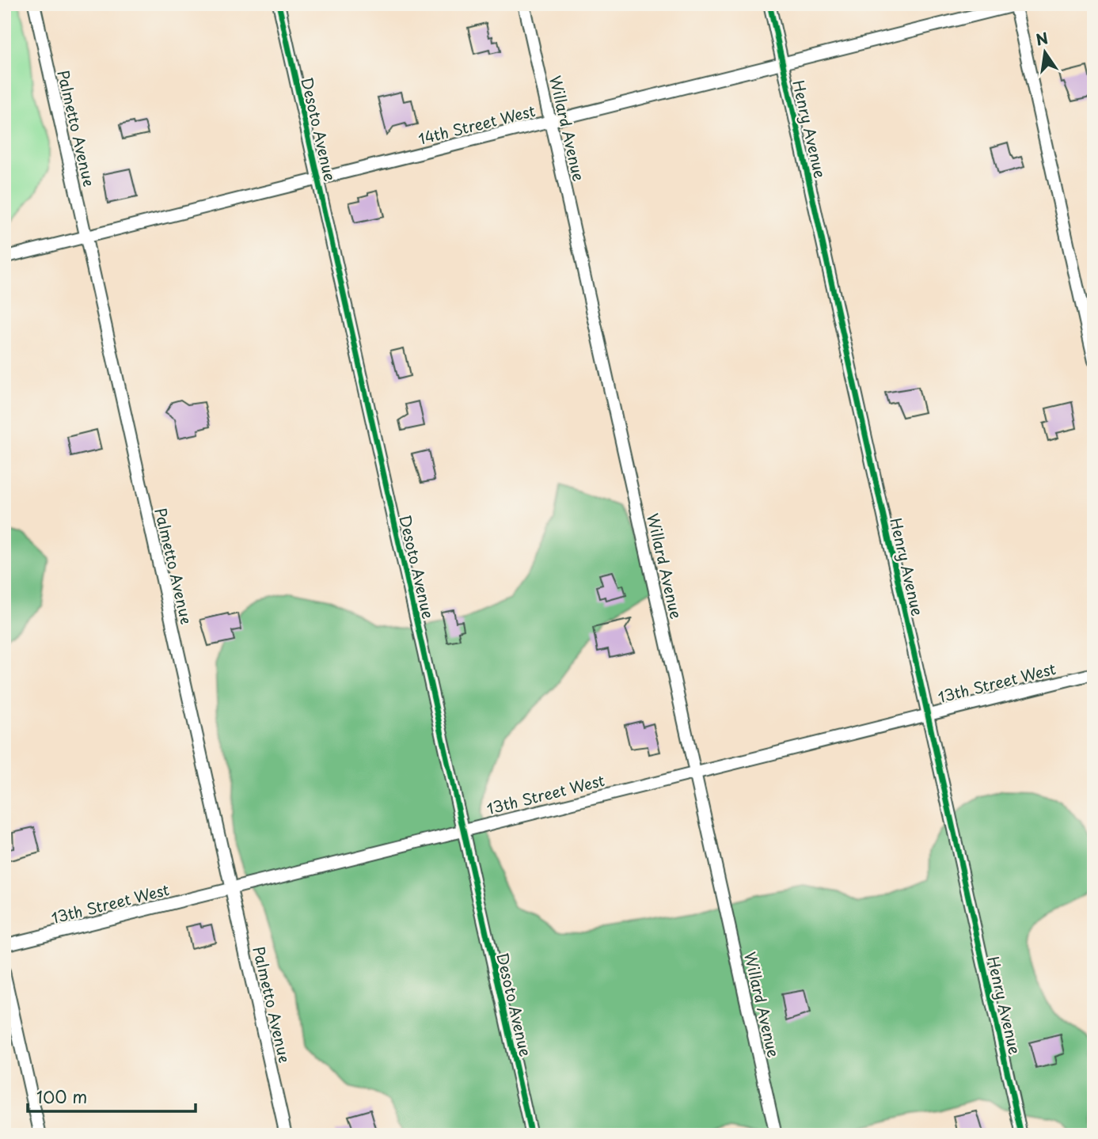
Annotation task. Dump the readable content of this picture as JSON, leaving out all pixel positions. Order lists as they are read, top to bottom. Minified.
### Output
{"streets":{"street":["14th Street West","Palmetto Avenue","Willard Avenue","Desoto Avenue","Henry Avenue","13th Street West"]},"crossings":[["14th Street West","Palmetto Avenue"],["14th Street West","Willard Avenue"],["14th Street West","Desoto Avenue"],["14th Street West","Henry Avenue"],["Palmetto Avenue","13th Street West"],["Willard Avenue","13th Street West"],["Desoto Avenue","13th Street West"],["Henry Avenue","13th Street West"]],"scale_bar":"100 m","north":"top"}
